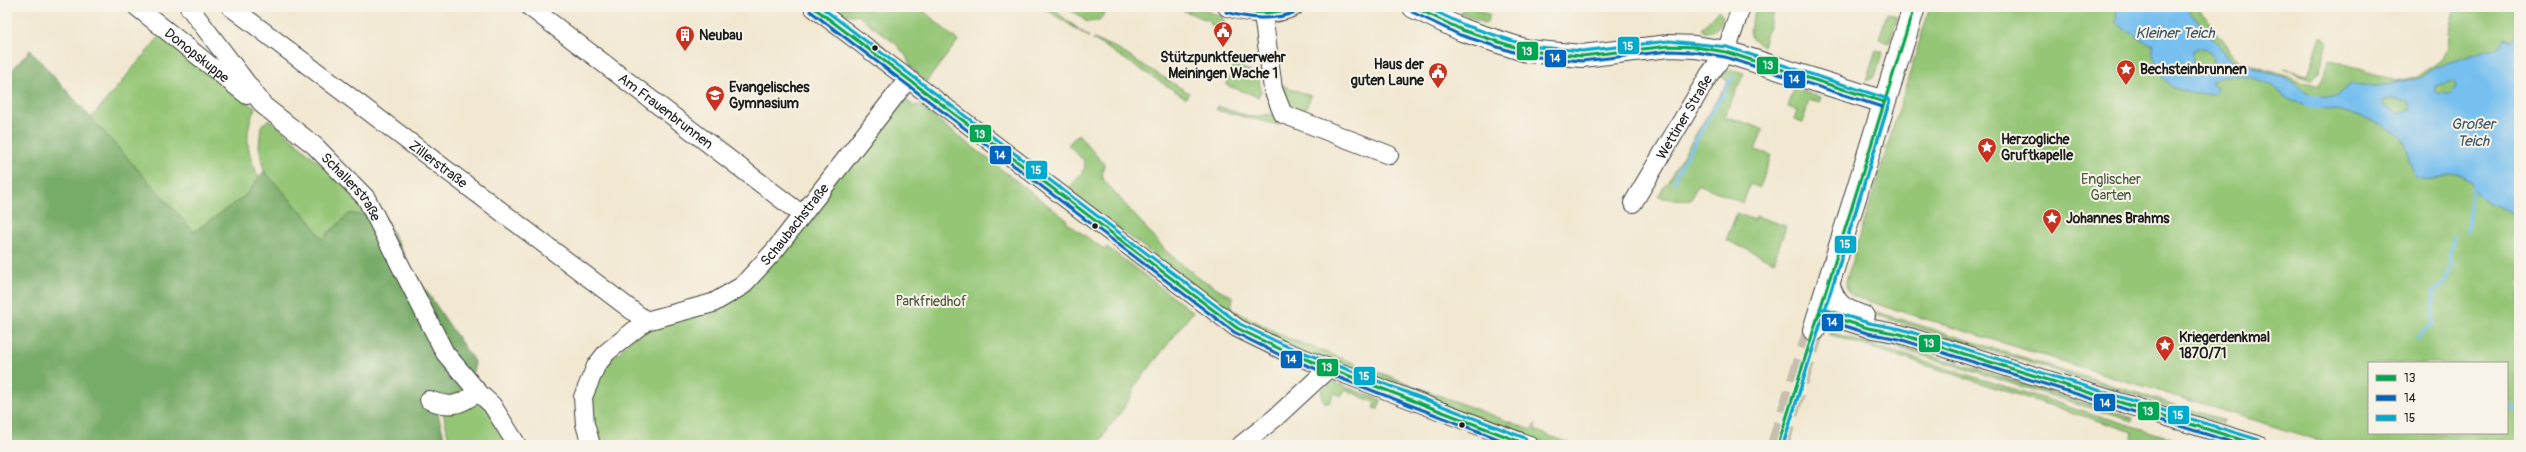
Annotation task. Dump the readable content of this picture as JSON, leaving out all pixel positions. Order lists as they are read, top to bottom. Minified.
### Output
{"streets":{"street":["Donopskuppe","Am Frauenbrunnen","Wettiner Straße","Zillerstraße","Schallerstraße","Schaubachstraße"]},"crossings":[["Donopskuppe","Schallerstraße"],["Am Frauenbrunnen","Schaubachstraße"],["Zillerstraße","Schaubachstraße"]],"water":["Kleiner Teich","Großer Teich"],"parks":["Englischer Garten","Parkfriedhof"],"places":{"public building":["Stützpunktfeuerwehr Meiningen Wache 1","Haus der guten Laune"],"building":["Neubau"],"place":["Bechsteinbrunnen","Herzogliche Gruftkapelle","Johannes Brahms","Kriegerdenkmal 1870/71"],"school or university":["Evangelisches Gymnasium"]},"lines":["transit line 13","transit line 15","transit line 14"],"legend":["13","14","15"]}
